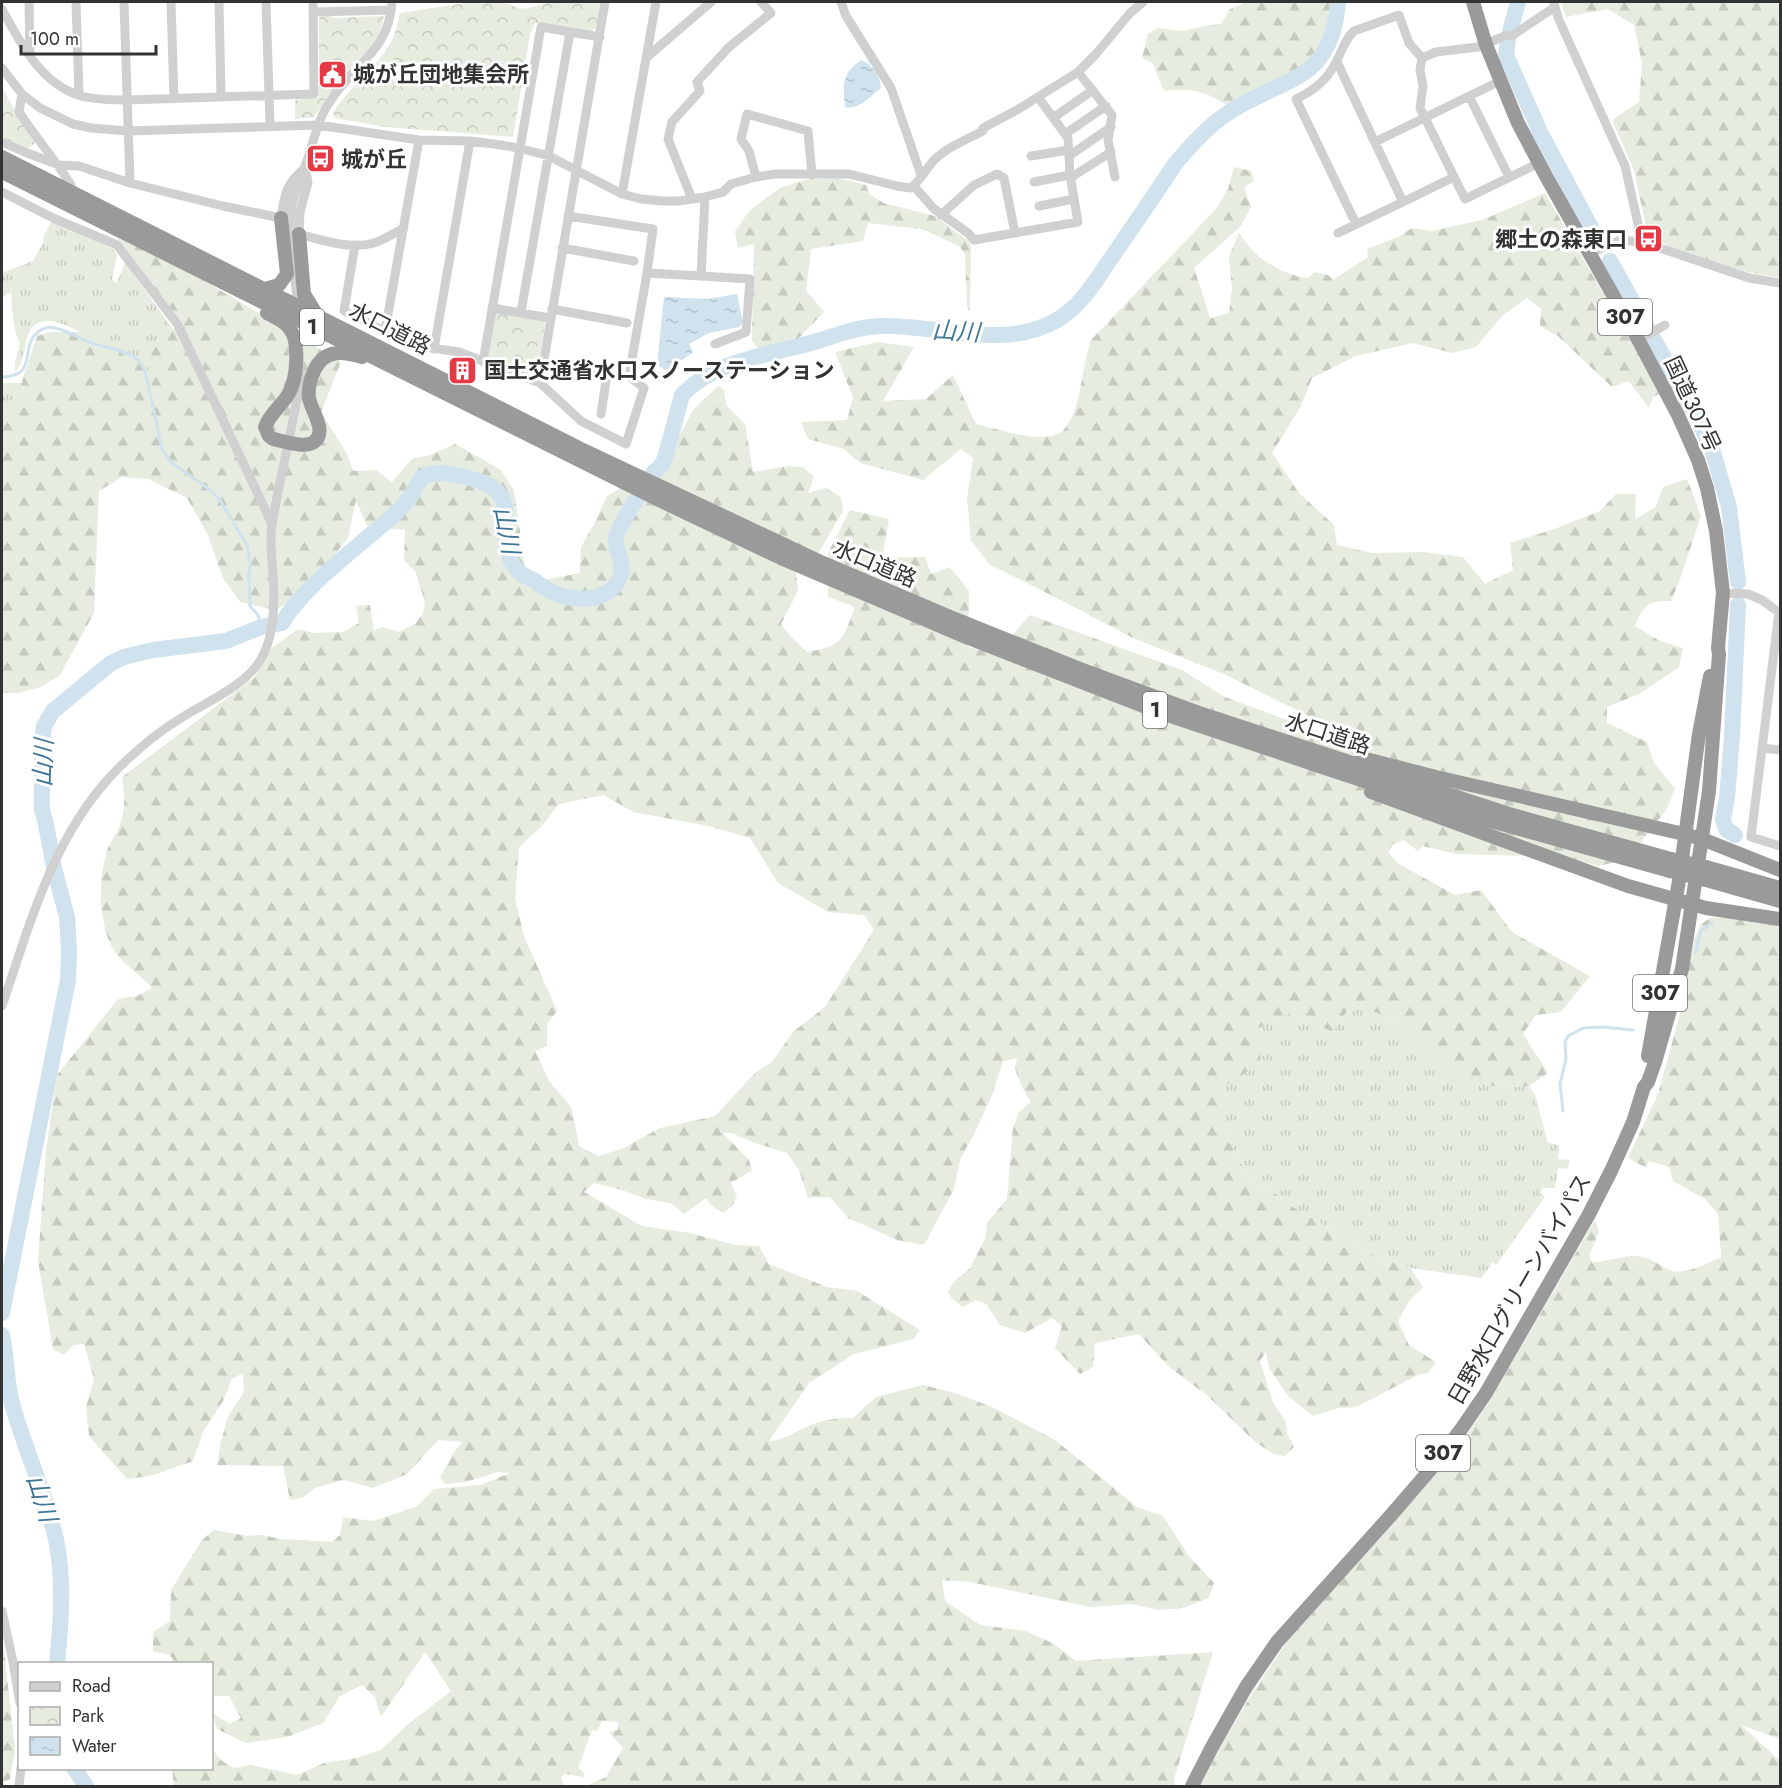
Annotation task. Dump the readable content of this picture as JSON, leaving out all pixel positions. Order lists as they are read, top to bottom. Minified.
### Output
{"streets":{"highway":["307","1","水口道路","国道307号","日野水口グリーンバイパス"]},"crossings":[["1","水口道路"],["1","国道307号"],["1","日野水口グリーンバイパス"],["国道307号","日野水口グリーンバイパス"]],"water":["山川"],"places":{"public building":["城が丘団地集会所"],"bus stop":["城が丘","郷土の森東口"],"building":["国土交通省水口スノーステーション"]},"legend":["Road","Park","Water"],"scale_bar":"100 m"}
